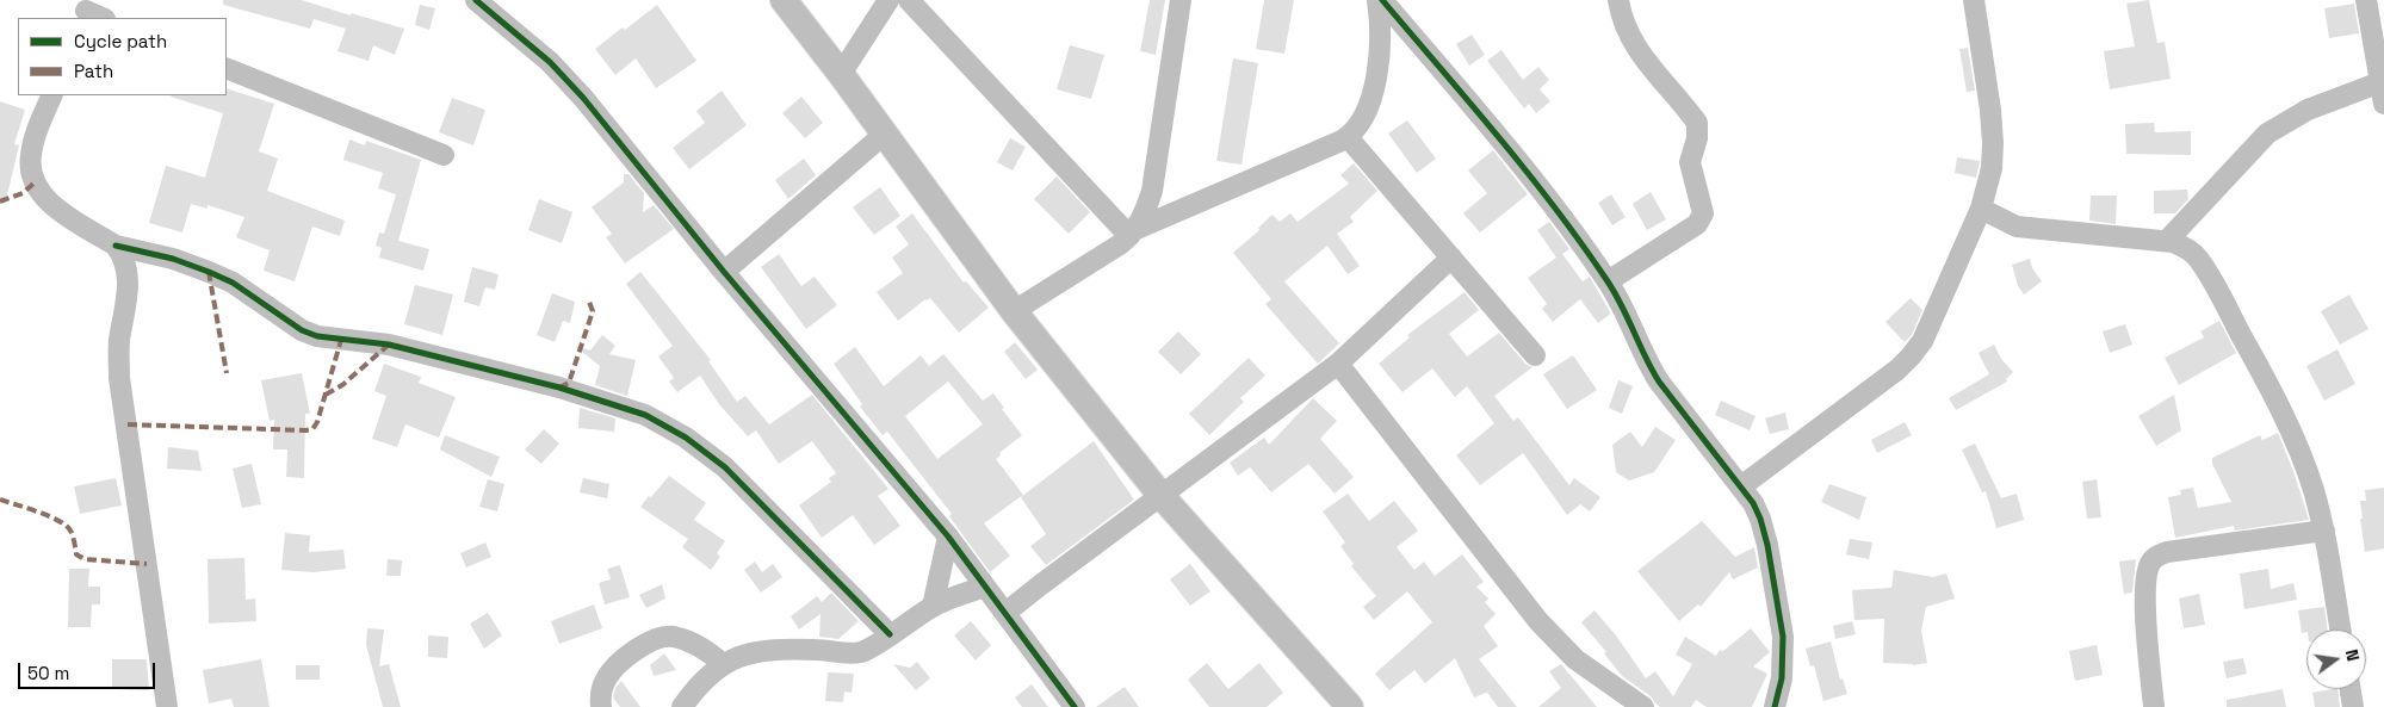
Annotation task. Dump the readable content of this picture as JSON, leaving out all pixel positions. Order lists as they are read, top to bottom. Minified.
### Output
{"legend":["Cycle path","Path"],"scale_bar":"50 m","north":"right"}
